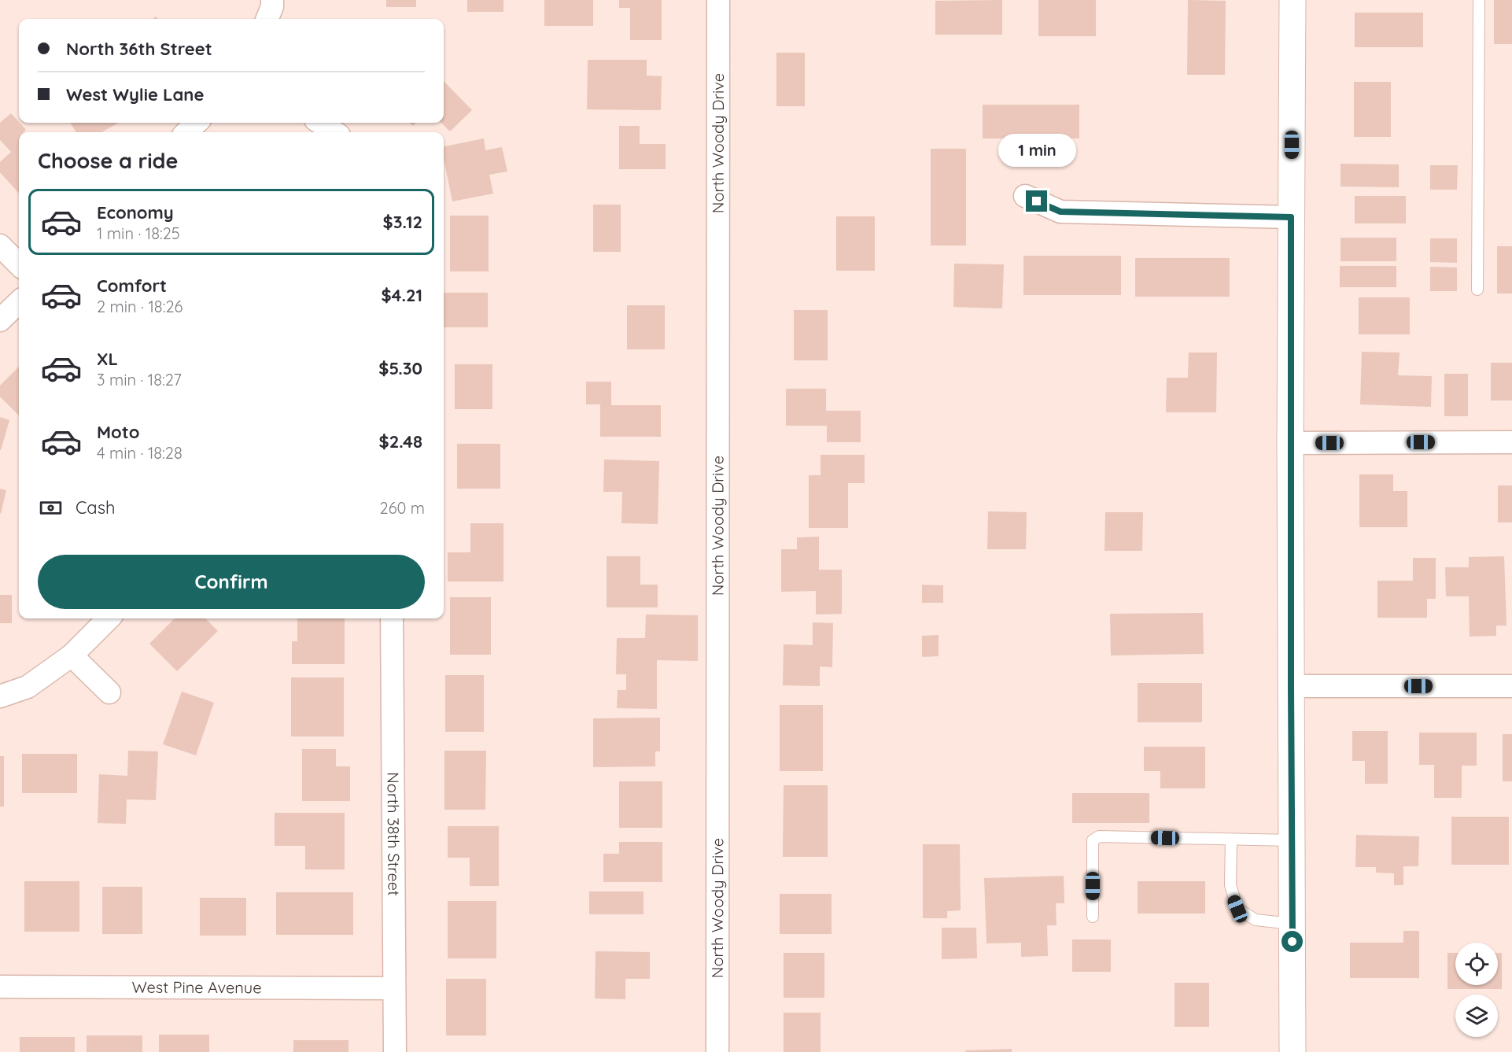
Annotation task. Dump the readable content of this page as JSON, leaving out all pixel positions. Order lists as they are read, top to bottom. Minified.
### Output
{"streets":{"street":["North Woody Drive","North 38th Street","West Pine Avenue"]},"crossings":[["North 38th Street","West Pine Avenue"]],"page":{"banner":["North 36th Street","West Wylie Lane"],"heading":"Choose a ride","bubble":"1 min","list":[{"name":"Economy","note":"1 min · 18:25","value":"$3.12"},{"name":"Comfort","note":"2 min · 18:26","value":"$4.21"},{"name":"XL","note":"3 min · 18:27","value":"$5.30"},{"name":"Moto","note":"4 min · 18:28","value":"$2.48"}],"pay":["Cash","260 m"],"buttons":"Confirm"}}
